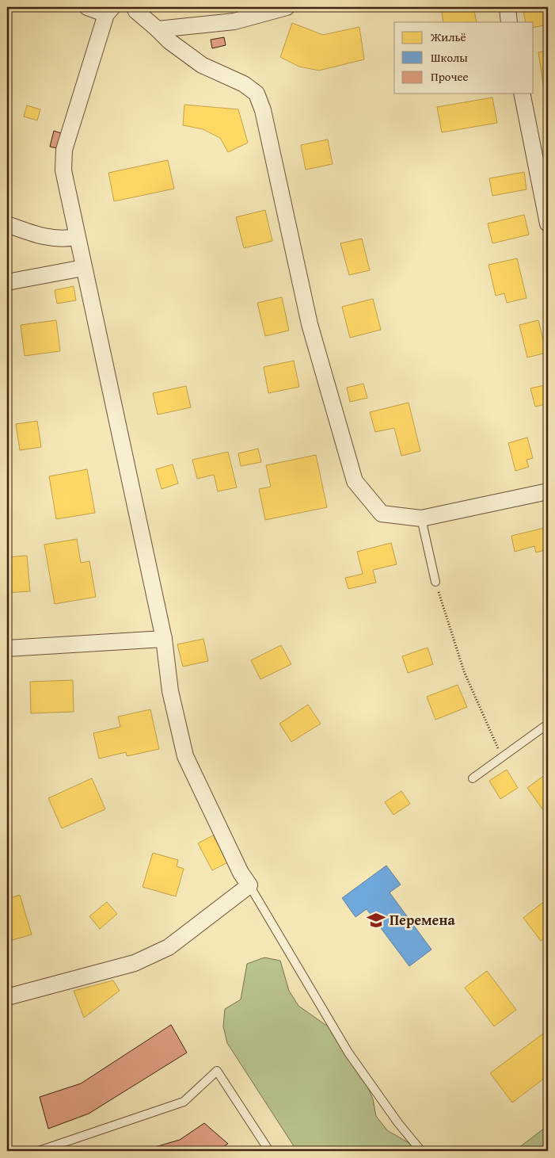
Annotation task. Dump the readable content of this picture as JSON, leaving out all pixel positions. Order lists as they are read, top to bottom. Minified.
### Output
{"places":{"school or university":["Перемена"]},"legend":["Жильё","Школы","Прочее"]}
